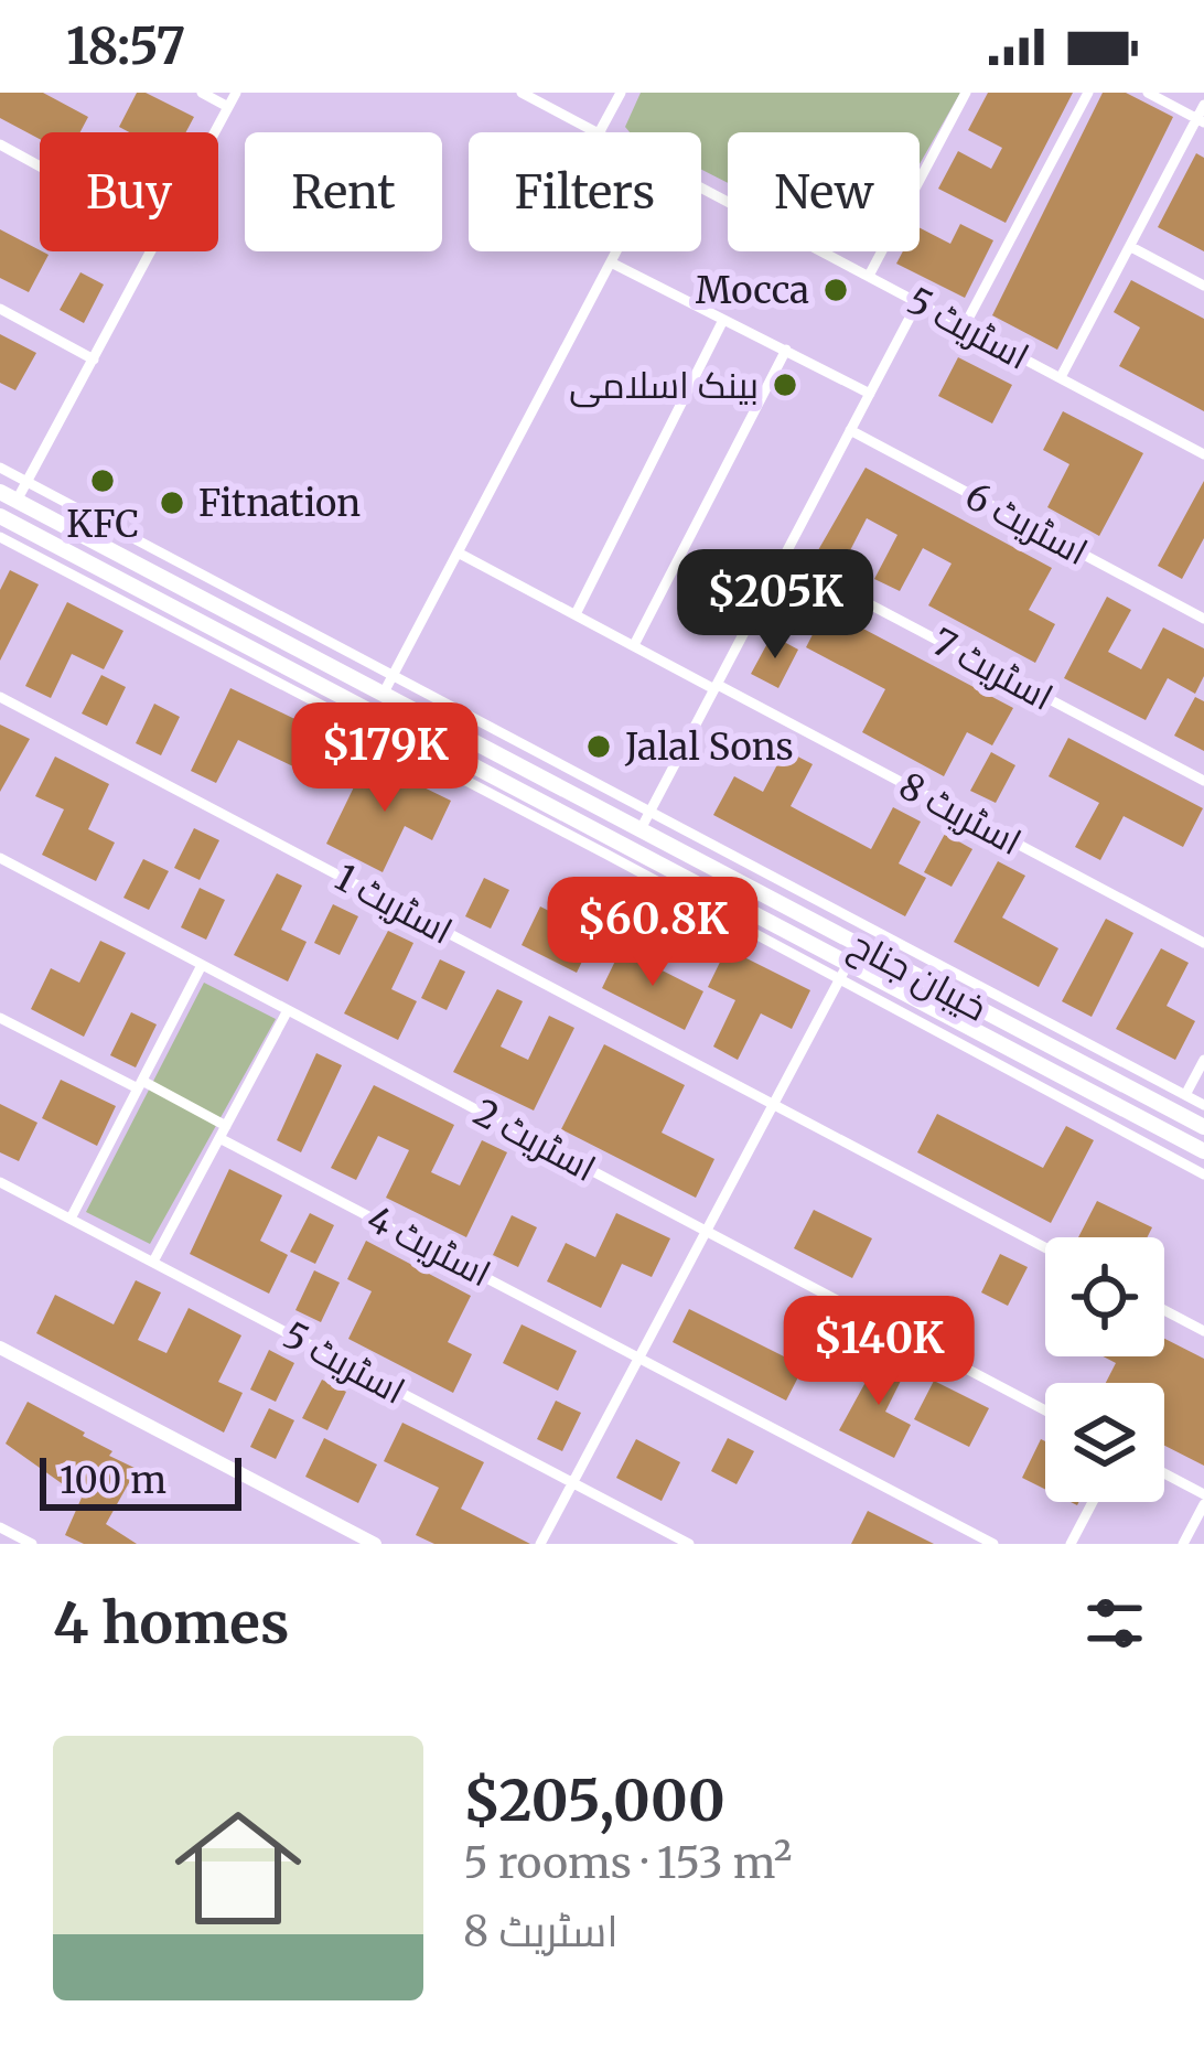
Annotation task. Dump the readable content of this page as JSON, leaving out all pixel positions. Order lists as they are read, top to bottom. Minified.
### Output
{"streets":{"main road":["خیبان جناح"],"street":["اسٹریٹ 5","اسٹریٹ 6","اسٹریٹ 7","اسٹریٹ 8","اسٹریٹ 1","اسٹریٹ 2","اسٹریٹ 4"]},"places":["Mocca","بینک اسلامی","KFC","Fitnation","Jalal Sons"],"scale_bar":"100 m","page":{"status":"18:57","chip":["Buy","Rent","Filters","New"],"price":["$205K","$179K","$60.8K","$140K"],"scale":"100 m","heading":"4 homes","list":[{"name":"$205,000","note":"5 rooms · 153 m² · اسٹریٹ 8"}]}}
